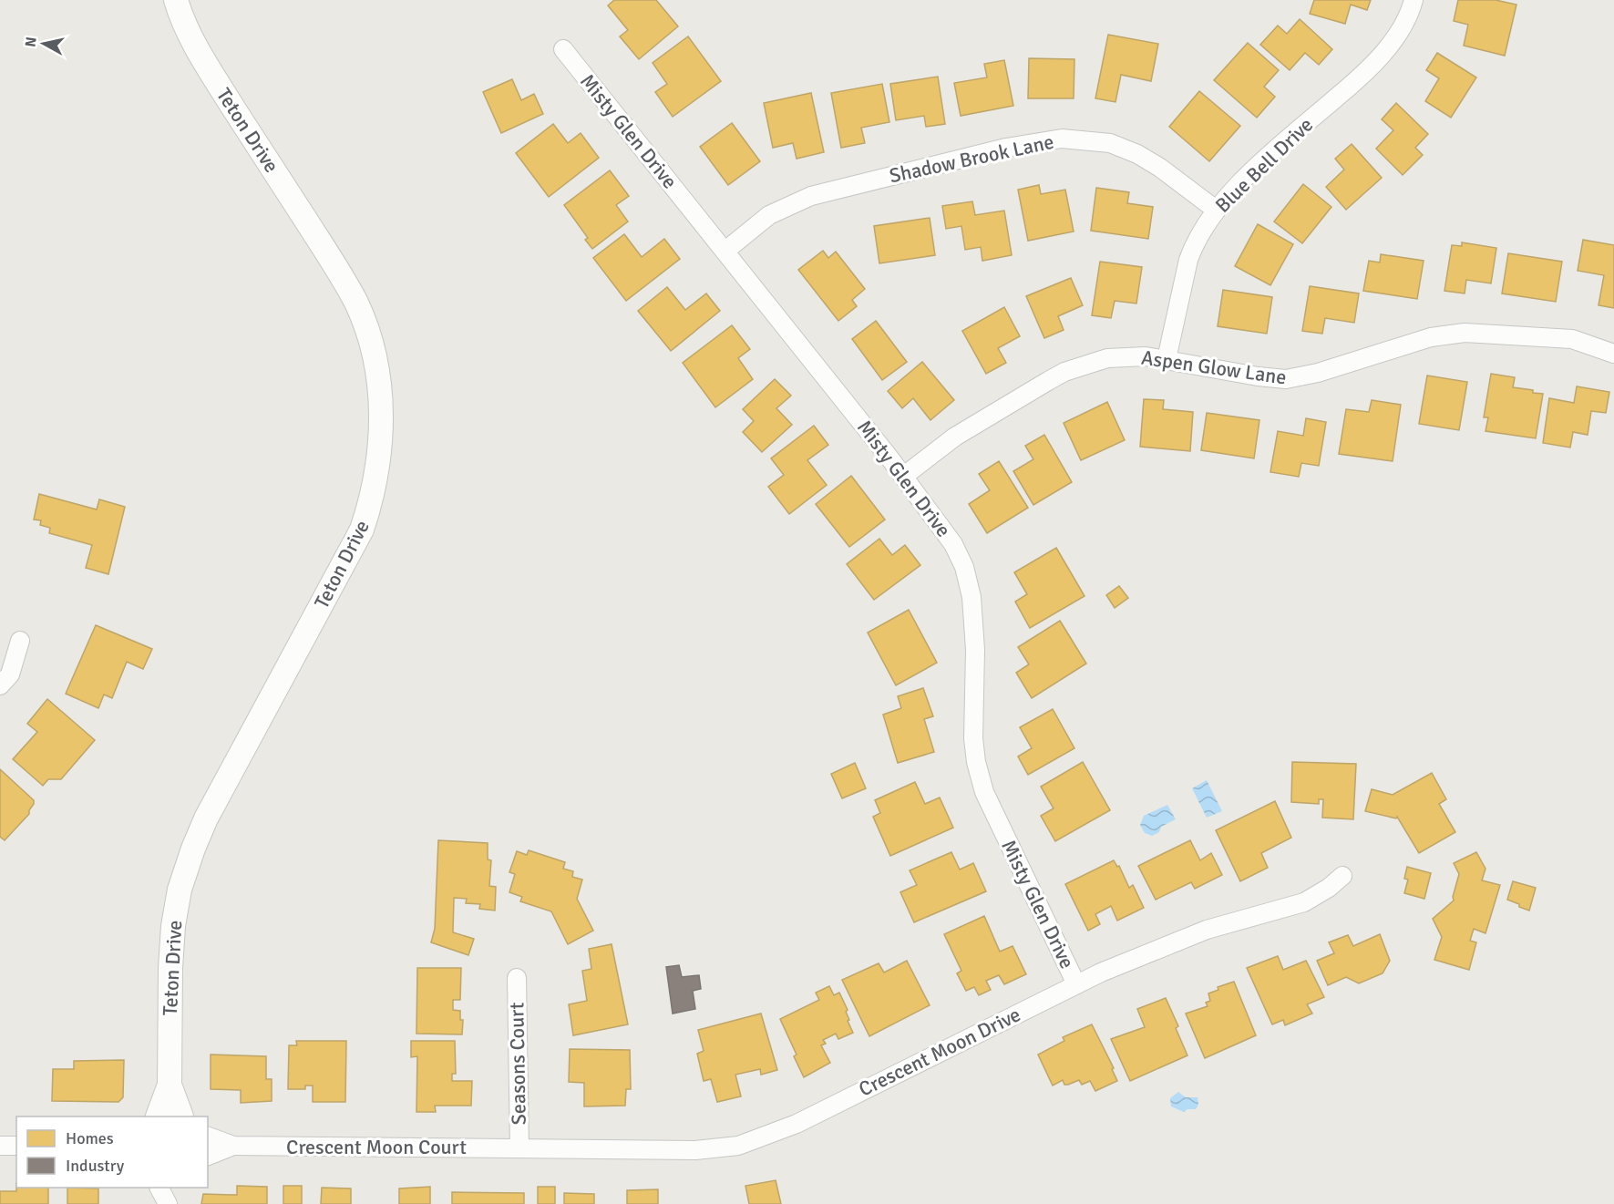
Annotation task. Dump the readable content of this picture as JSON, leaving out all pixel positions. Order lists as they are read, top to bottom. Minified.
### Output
{"streets":{"street":["Teton Drive","Misty Glen Drive","Shadow Brook Lane","Blue Bell Drive","Aspen Glow Lane","Crescent Moon Drive","Seasons Court","Crescent Moon Court"]},"crossings":[["Misty Glen Drive","Shadow Brook Lane"],["Misty Glen Drive","Aspen Glow Lane"],["Misty Glen Drive","Crescent Moon Drive"],["Shadow Brook Lane","Blue Bell Drive"],["Blue Bell Drive","Aspen Glow Lane"],["Crescent Moon Drive","Seasons Court"],["Crescent Moon Drive","Crescent Moon Court"],["Seasons Court","Crescent Moon Court"]],"legend":["Homes","Industry"],"north":"left"}
